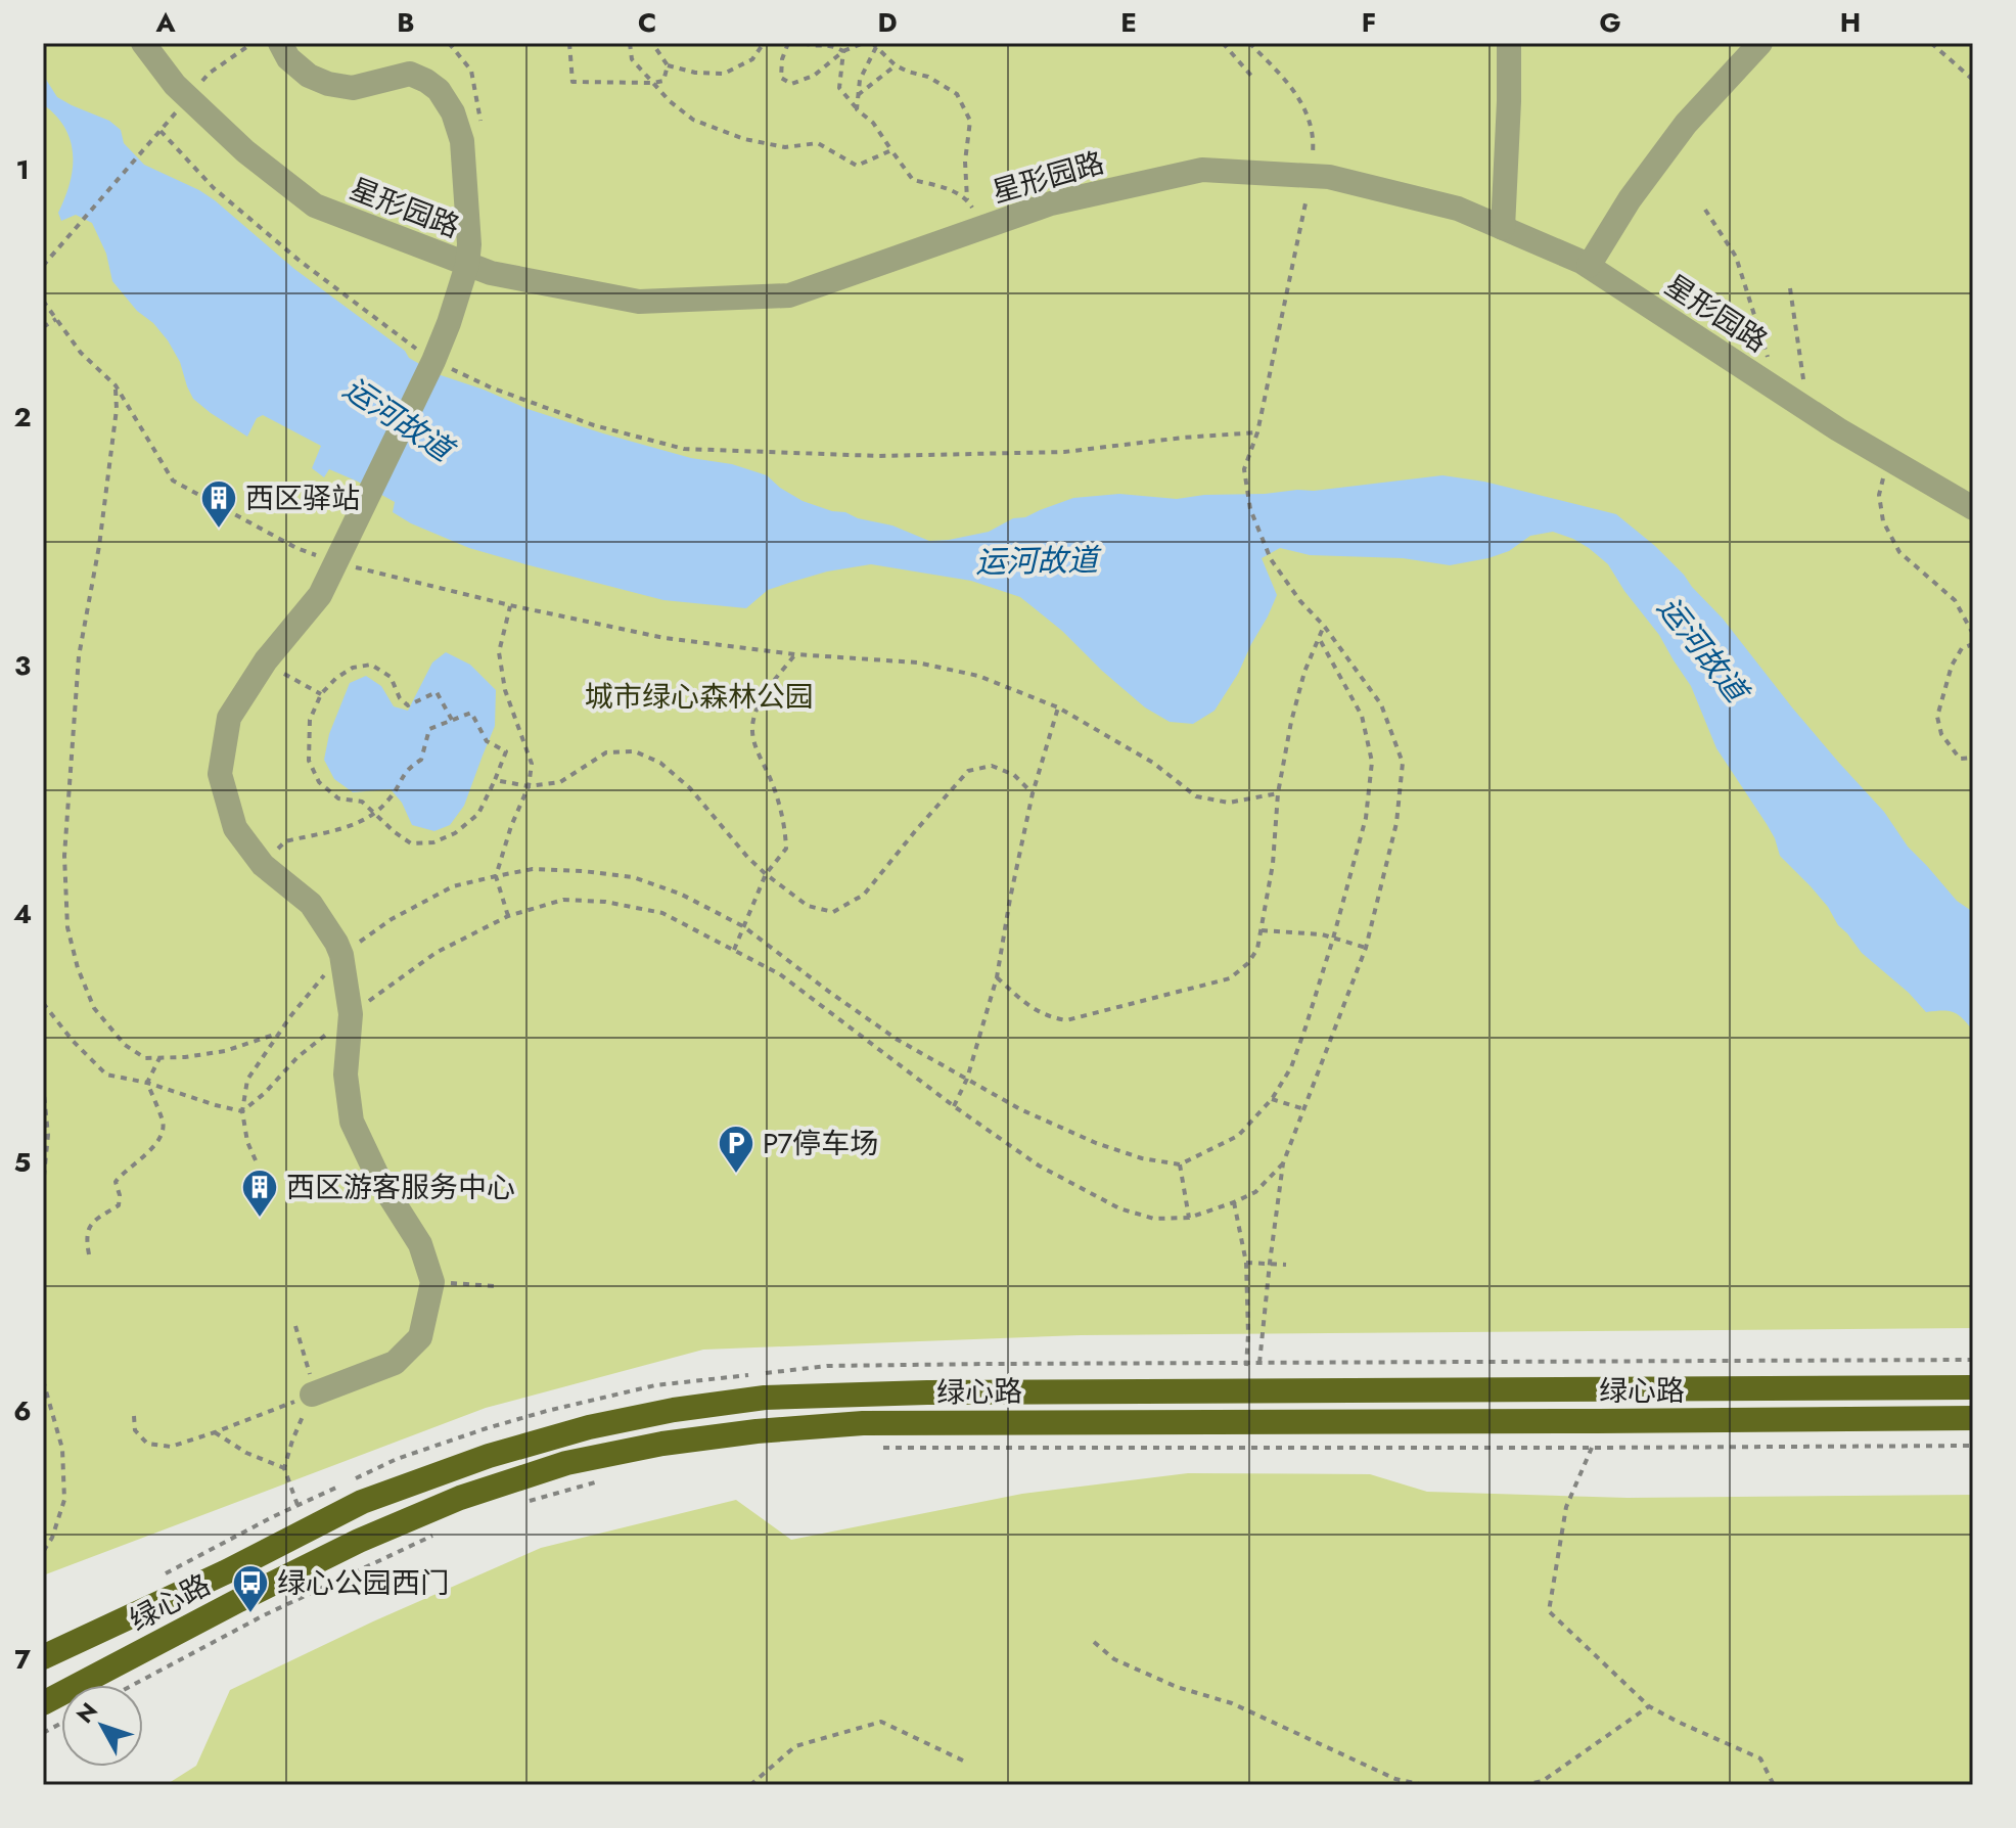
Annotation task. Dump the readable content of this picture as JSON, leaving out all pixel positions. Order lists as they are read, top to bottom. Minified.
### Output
{"streets":{"main road":["绿心路"],"street":["星形园路"]},"water":["运河故道"],"parks":["城市绿心森林公园"],"places":{"building":["西区驿站","西区游客服务中心"],"parking":["P7停车场"],"bus stop":["绿心公园西门"]},"north":"top left","grid":{"columns":["A","B","C","D","E","F","G","H"],"rows":["1","2","3","4","5","6","7"]}}
